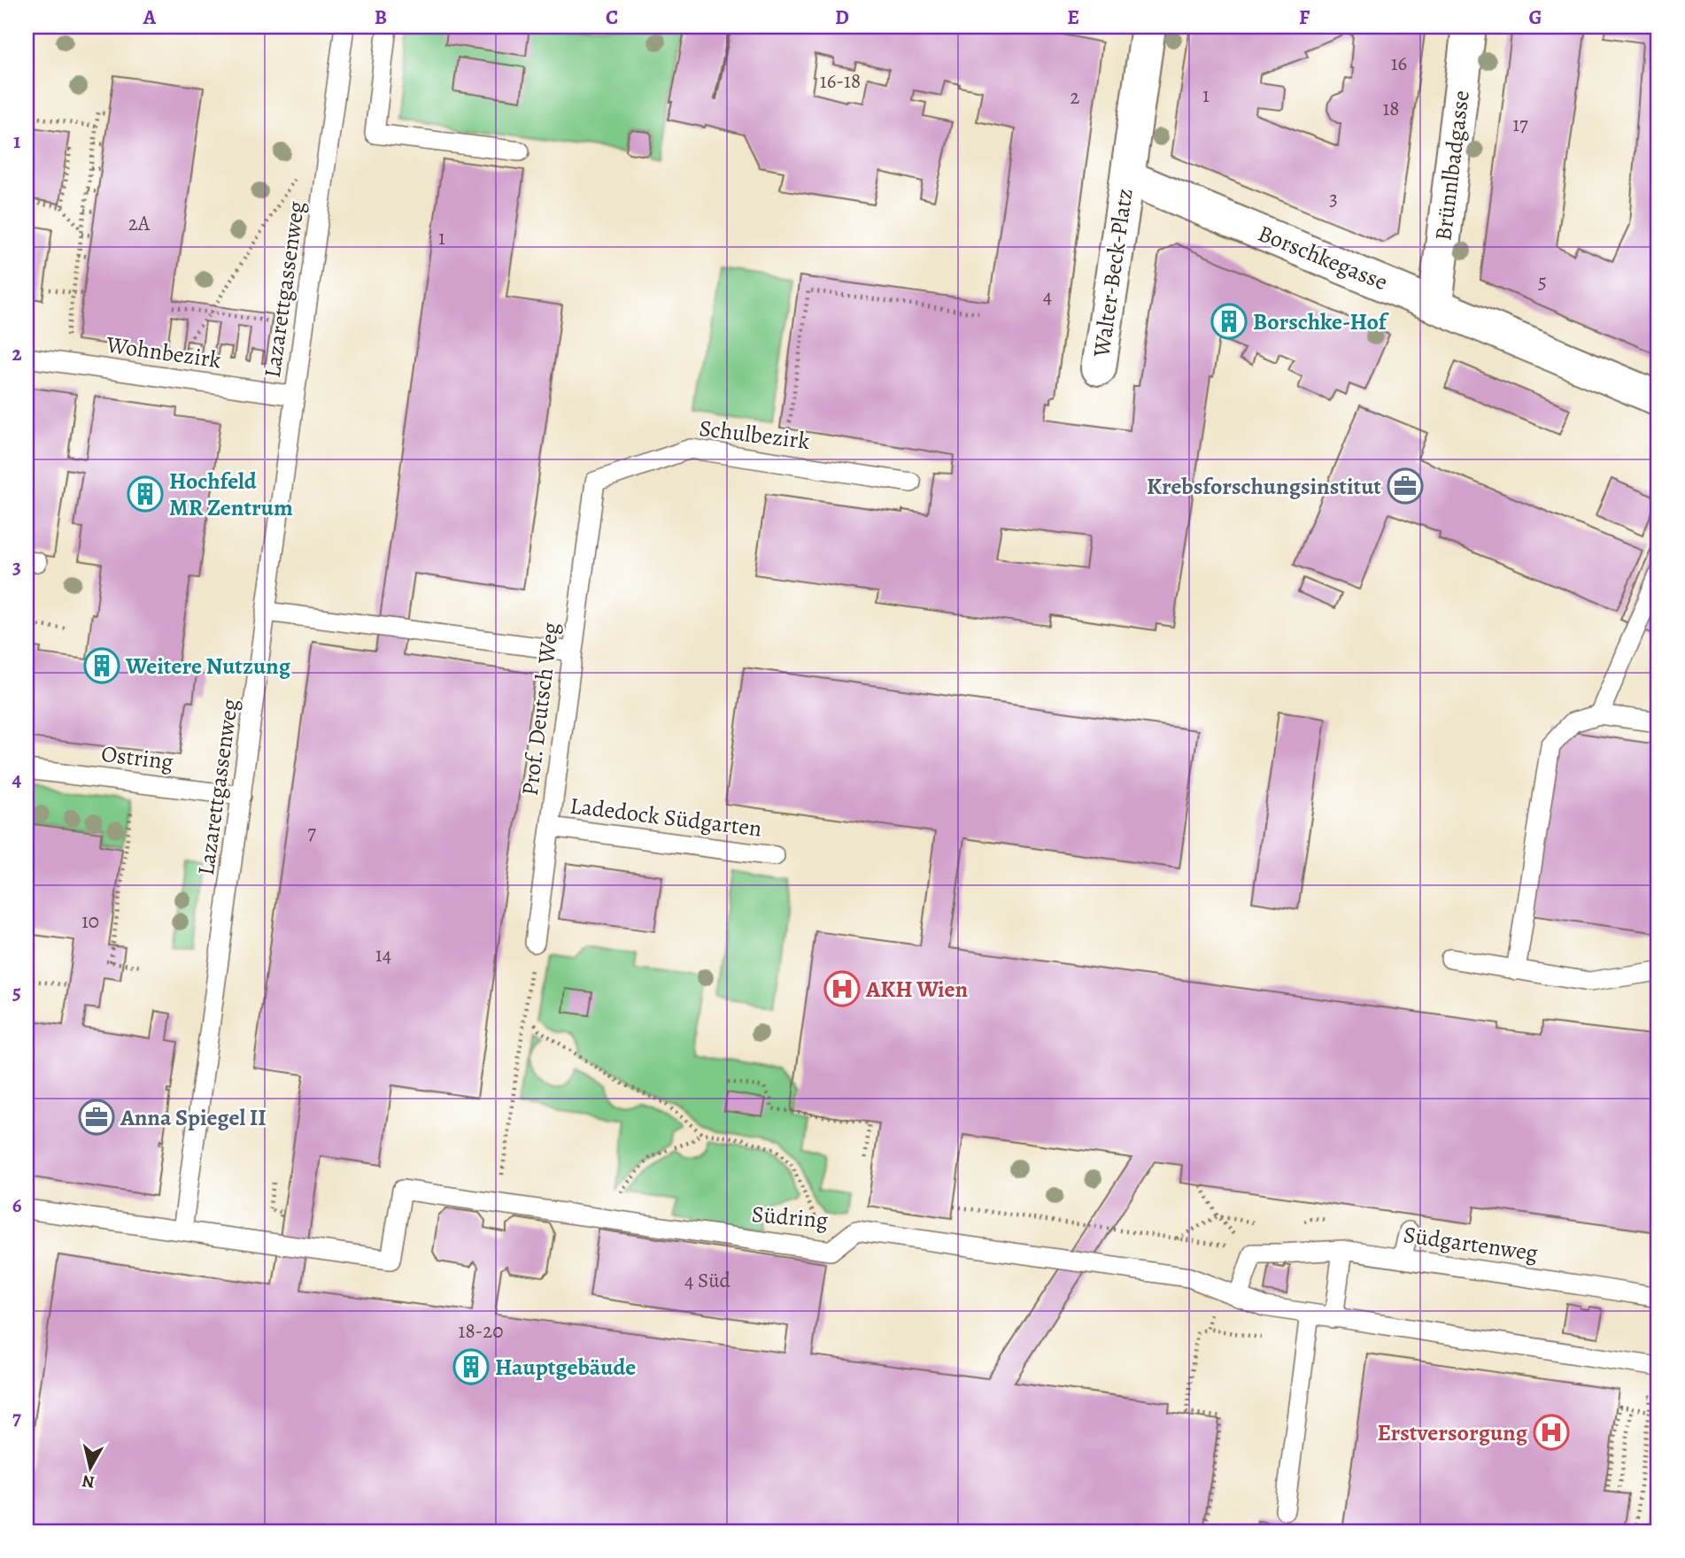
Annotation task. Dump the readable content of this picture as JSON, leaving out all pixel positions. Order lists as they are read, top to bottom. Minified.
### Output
{"streets":{"street":["Brünnlbadgasse","Borschkegasse","Walter-Beck-Platz"],"lane":["Lazarettgassenweg","Wohnbezirk","Schulbezirk","Prof. Deutsch Weg","Ostring","Ladedock Südgarten","Südring","Südgartenweg"]},"crossings":[["Brünnlbadgasse","Borschkegasse"],["Borschkegasse","Walter-Beck-Platz"],["Lazarettgassenweg","Wohnbezirk"],["Lazarettgassenweg","Ostring"],["Lazarettgassenweg","Südring"],["Schulbezirk","Prof. Deutsch Weg"],["Prof. Deutsch Weg","Ladedock Südgarten"]],"places":{"building":["Borschke-Hof","Hochfeld MR Zentrum","Weitere Nutzung","Hauptgebäude"],"office":["Krebsforschungsinstitut","Anna Spiegel II"],"hospital":["AKH Wien","Erstversorgung"]},"house_numbers":["16","16-18","1","2","18","17","3","2A","1","5","4","7","10","14","4 Süd","18-20"],"north":"bottom","grid":{"columns":["A","B","C","D","E","F","G"],"rows":["1","2","3","4","5","6","7"]}}
